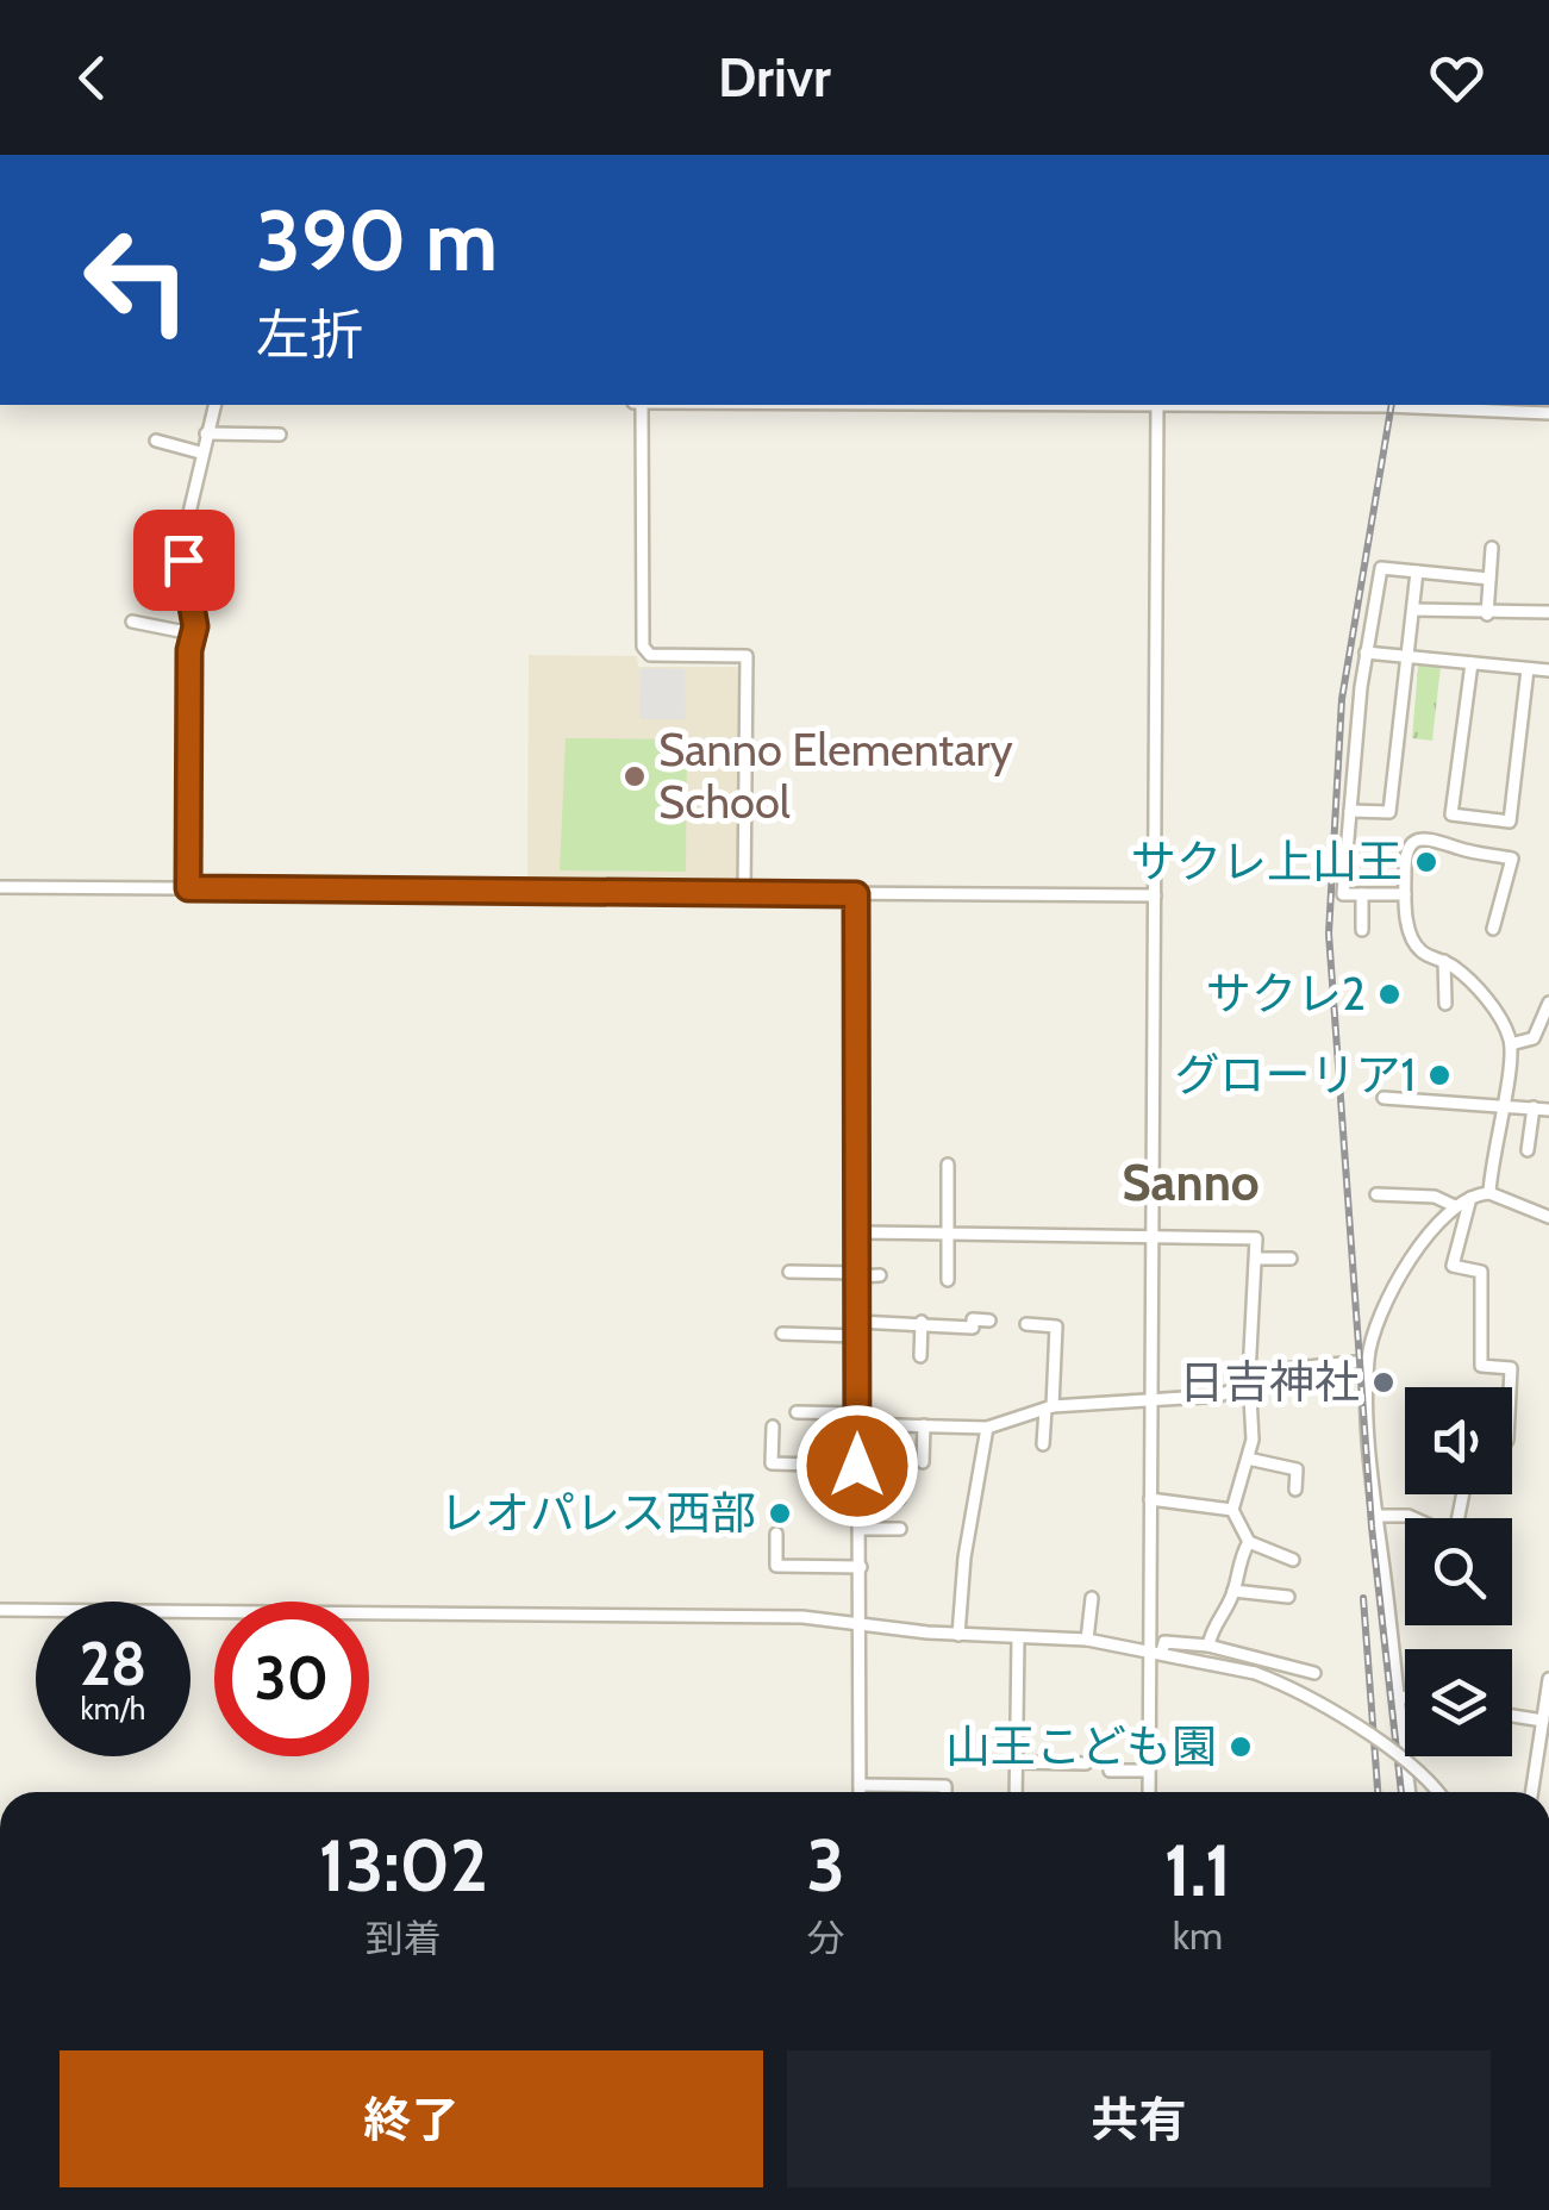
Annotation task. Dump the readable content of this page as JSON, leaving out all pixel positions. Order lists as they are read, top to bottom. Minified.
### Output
{"districts":["Sanno"],"places":["Sanno Elementary School","サクレ上山王","サクレ2","グローリア1","日吉神社","レオパレス西部","山王こども園"],"page":{"header":"Drivr","turn":["390 m","左折"],"speed":"28 km/h","limit":"30","eta":["13:02","到着","3","分","1.1","km"],"buttons":["終了","共有"]}}
